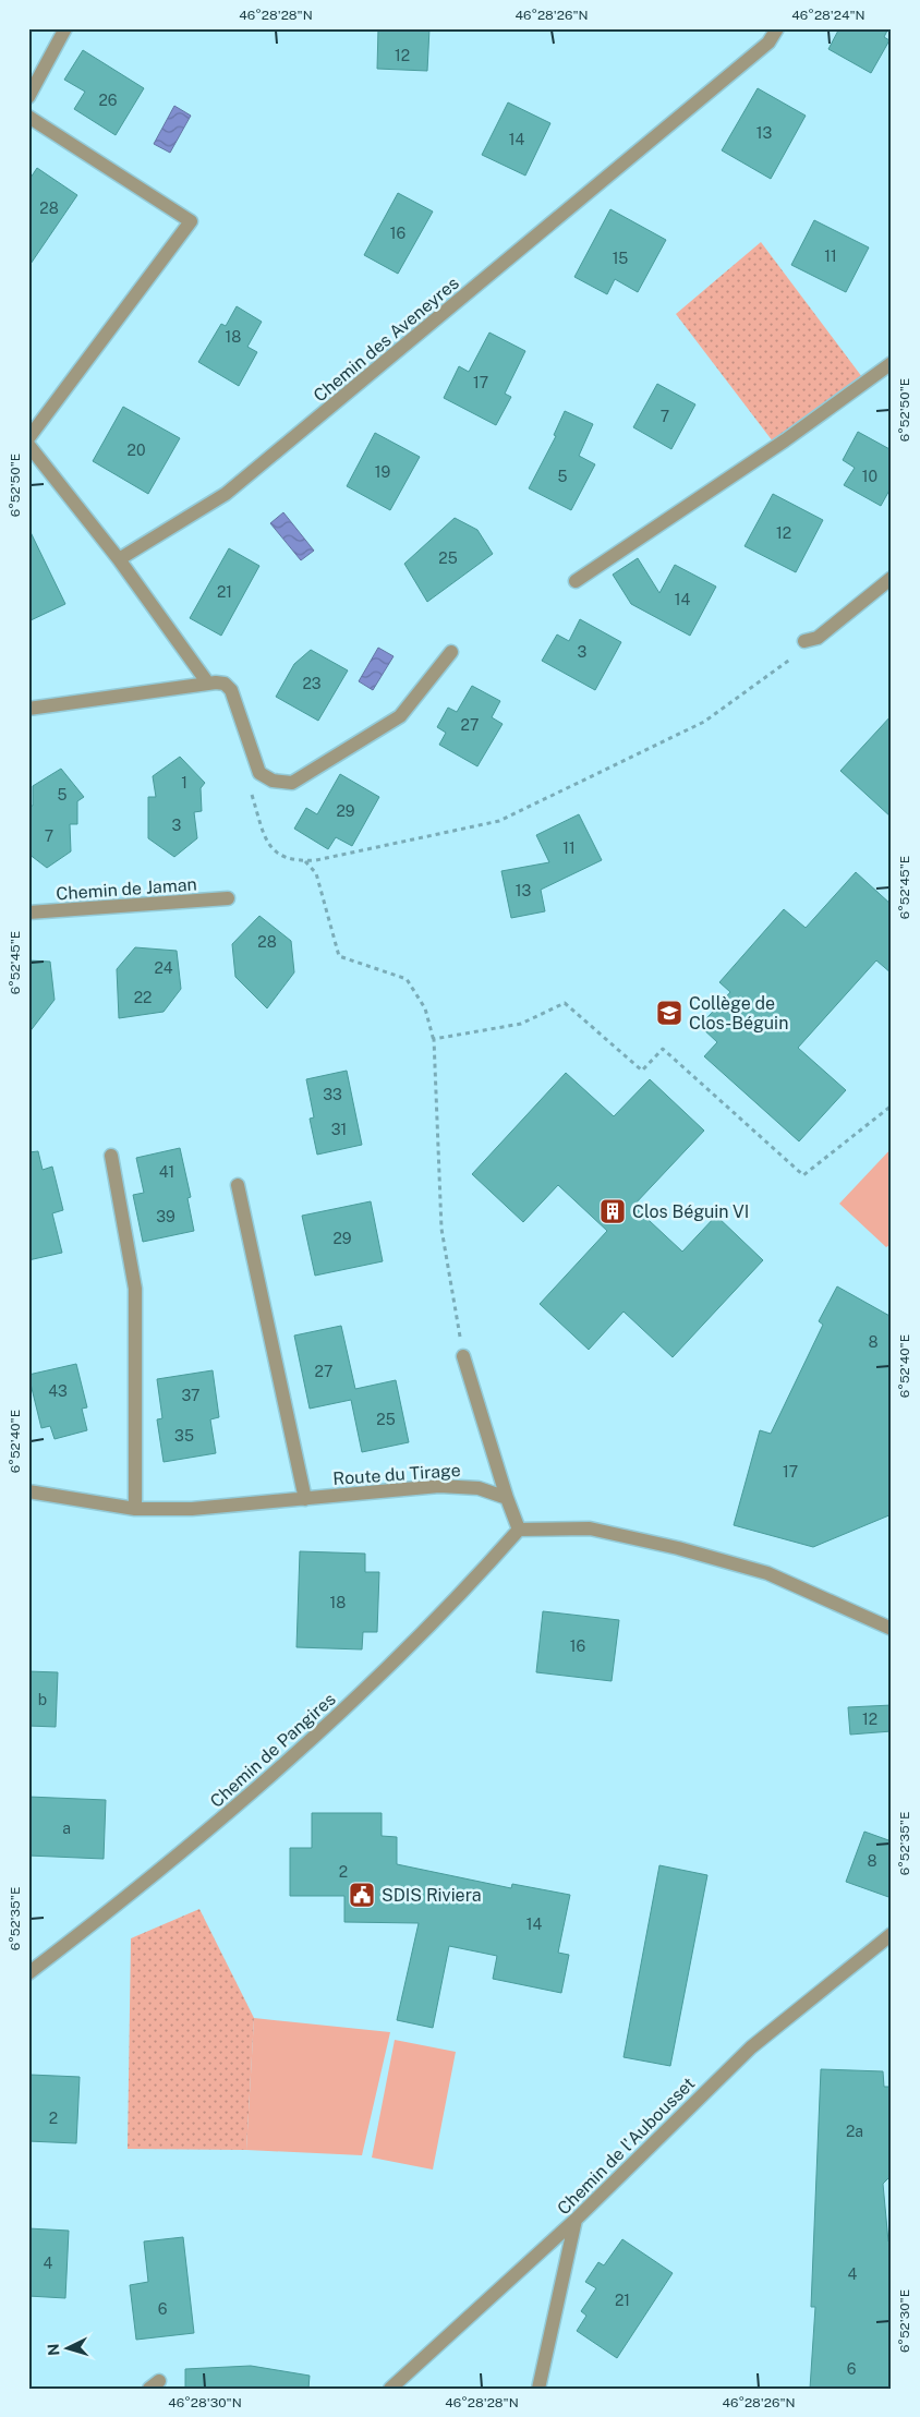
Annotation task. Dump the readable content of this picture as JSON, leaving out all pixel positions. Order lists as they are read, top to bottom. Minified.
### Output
{"streets":{"street":["Chemin des Aveneyres","Chemin de Jaman","Route du Tirage","Chemin de Pangires","Chemin de l'Aubousset"]},"places":{"school or university":["Collège de Clos-Béguin"],"building":["Clos Béguin VI"],"public building":["SDIS Riviera"]},"house_numbers":["12","26","13","14","28","16","11","15","18","17","7","20","19","5","10","12","25","21","14","3","23","27","1","5","29","3","7","11","13","28","24","22","33","31","41","39","29","8","27","43","37","25","35","17","18","16","b","12","a","8","2","14","2","2a","4","4","21","6","6"],"north":"left","coordinates":["46°28'28\"N","46°28'26\"N","46°28'24\"N","6°52'50\"E","6°52'45\"E","6°52'40\"E","6°52'35\"E","6°52'30\"E","46°28'30\"N"]}
